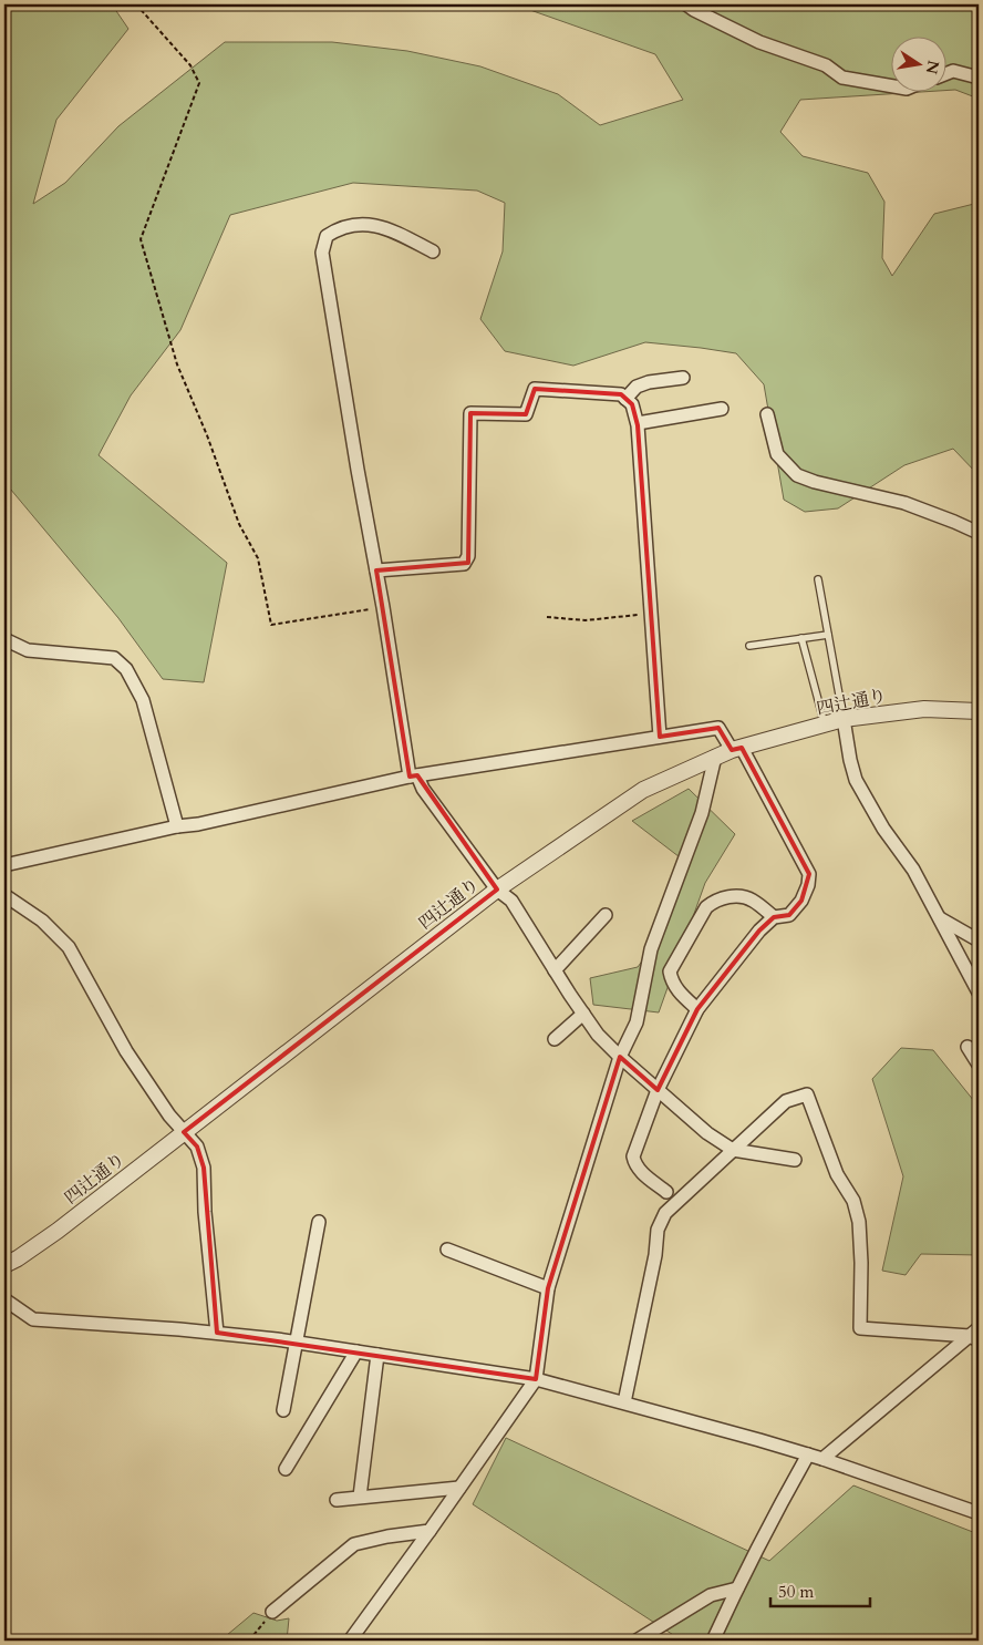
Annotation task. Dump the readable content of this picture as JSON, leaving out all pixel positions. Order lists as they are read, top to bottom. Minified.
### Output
{"streets":{"street":["四辻通り"]},"scale_bar":"50 m","north":"right"}
